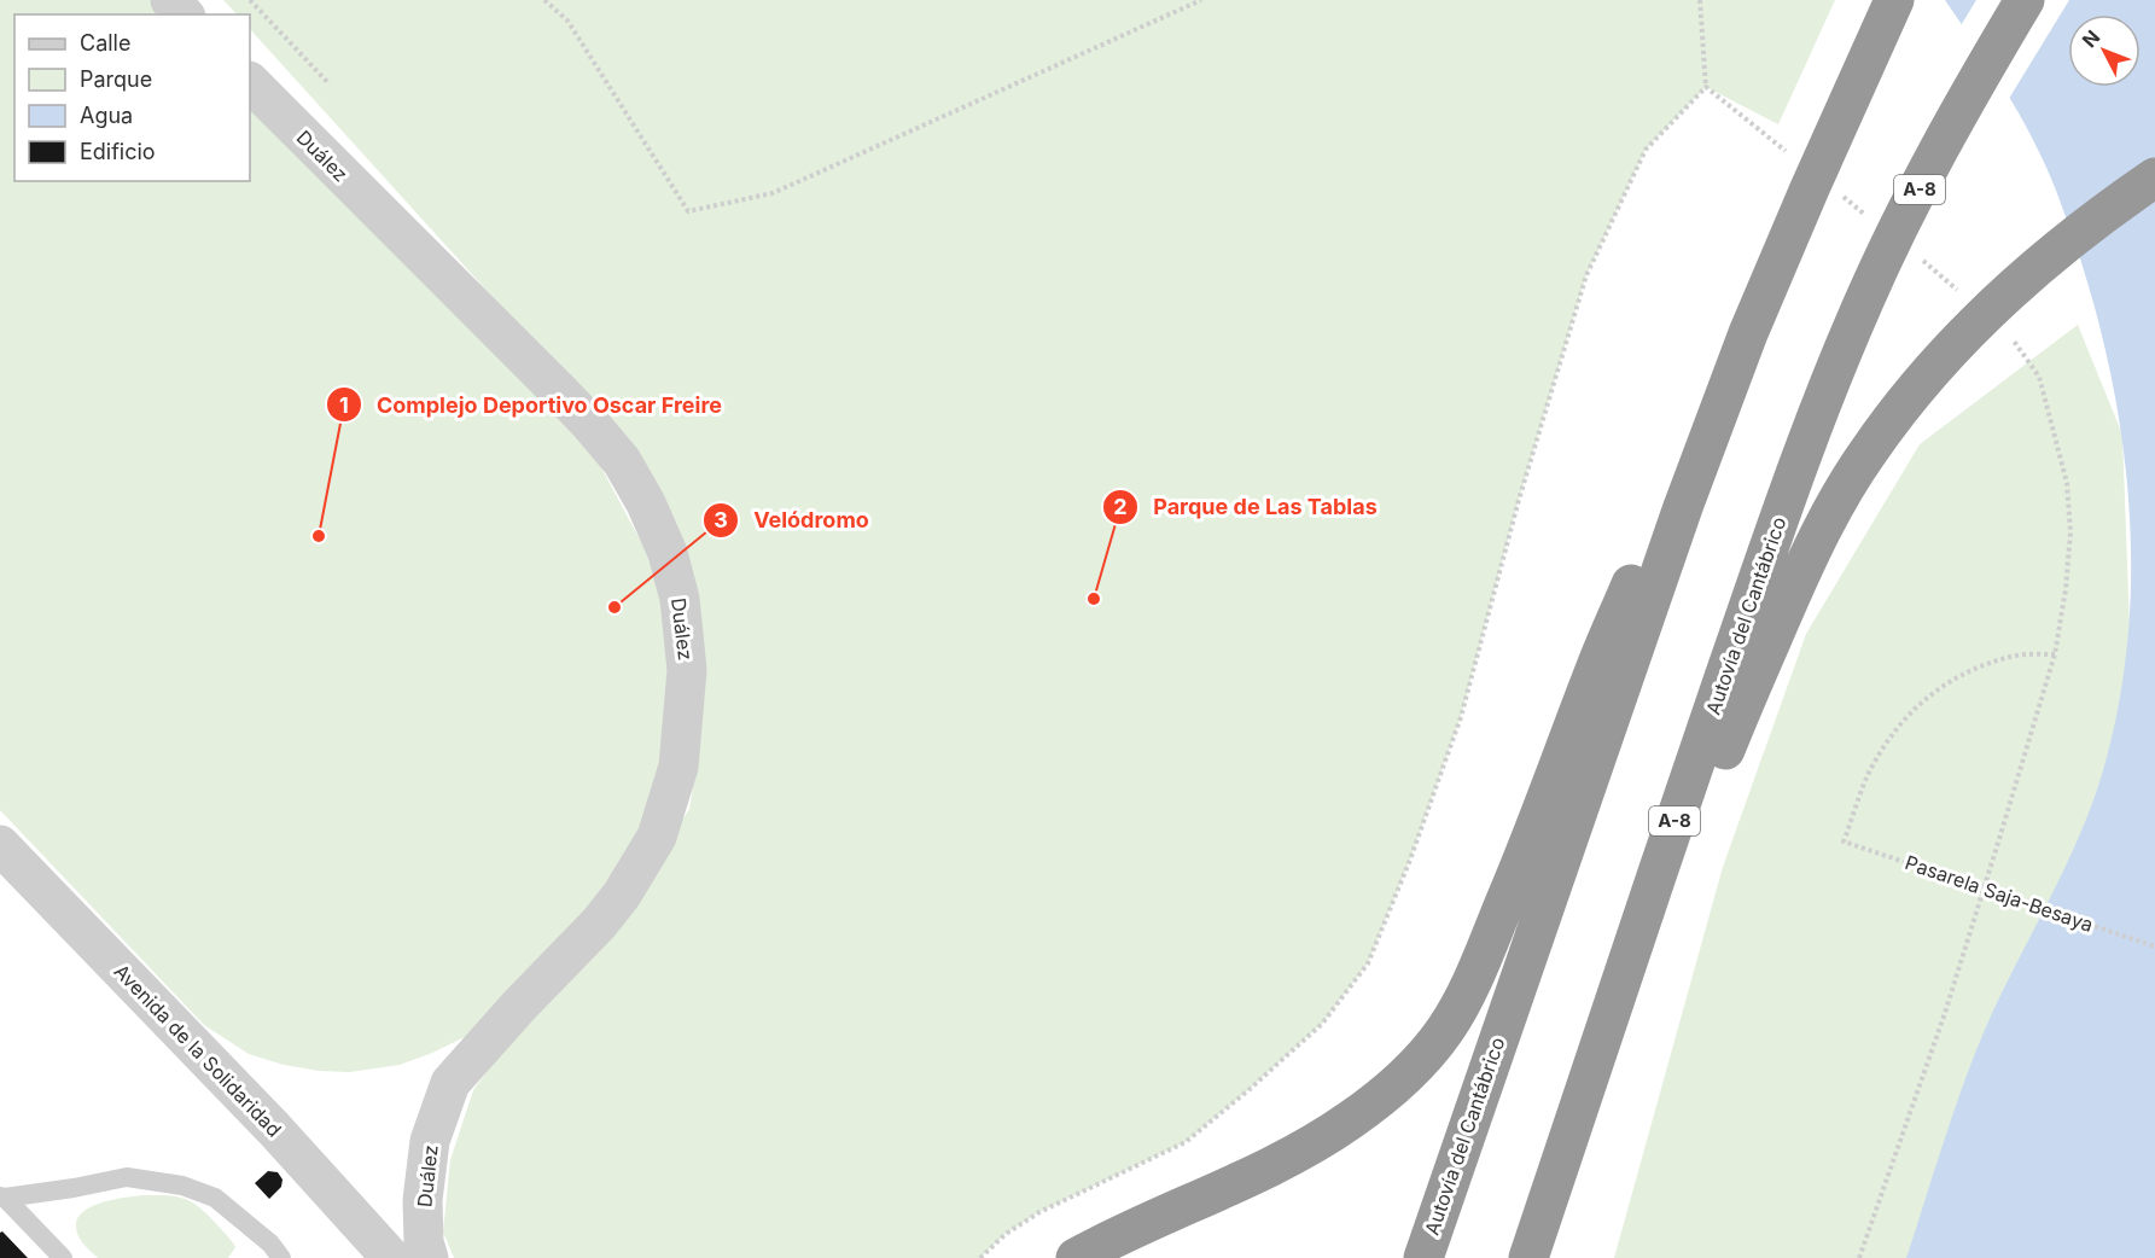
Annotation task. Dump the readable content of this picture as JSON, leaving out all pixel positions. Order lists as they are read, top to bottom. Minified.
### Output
{"streets":{"highway":["A-8","Autovía del Cantábrico"],"street":["Duález","Avenida de la Solidaridad"],"path":["Pasarela Saja-Besaya"]},"places":["Complejo Deportivo Oscar Freire","Parque de Las Tablas","Velódromo"],"legend":["Calle","Parque","Agua","Edificio"],"north":"top left"}
